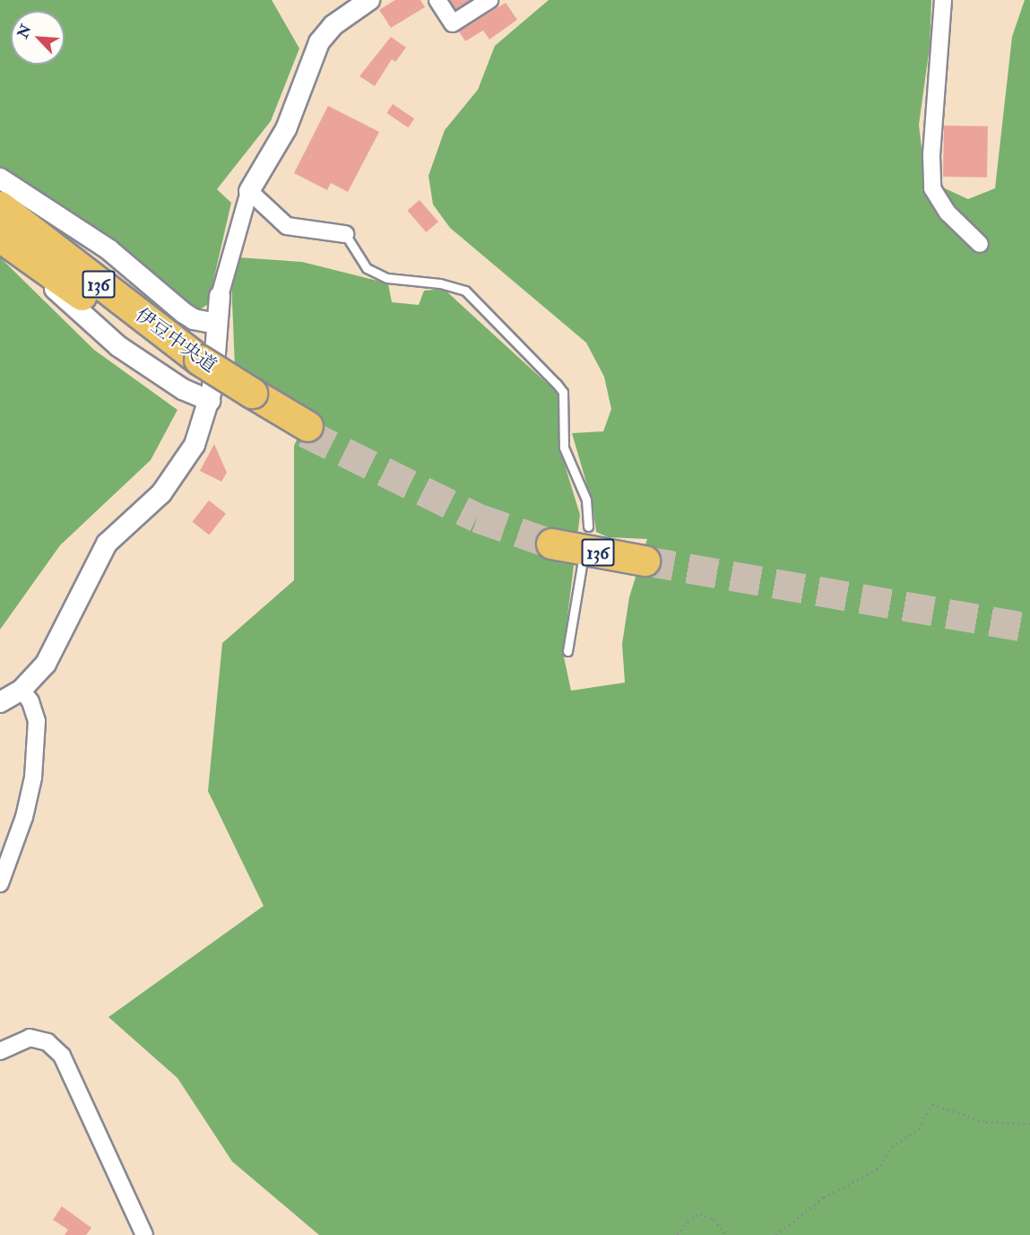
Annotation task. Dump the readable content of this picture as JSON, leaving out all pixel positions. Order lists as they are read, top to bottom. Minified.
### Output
{"streets":{"highway":["136","伊豆中央道"]},"north":"top left"}
